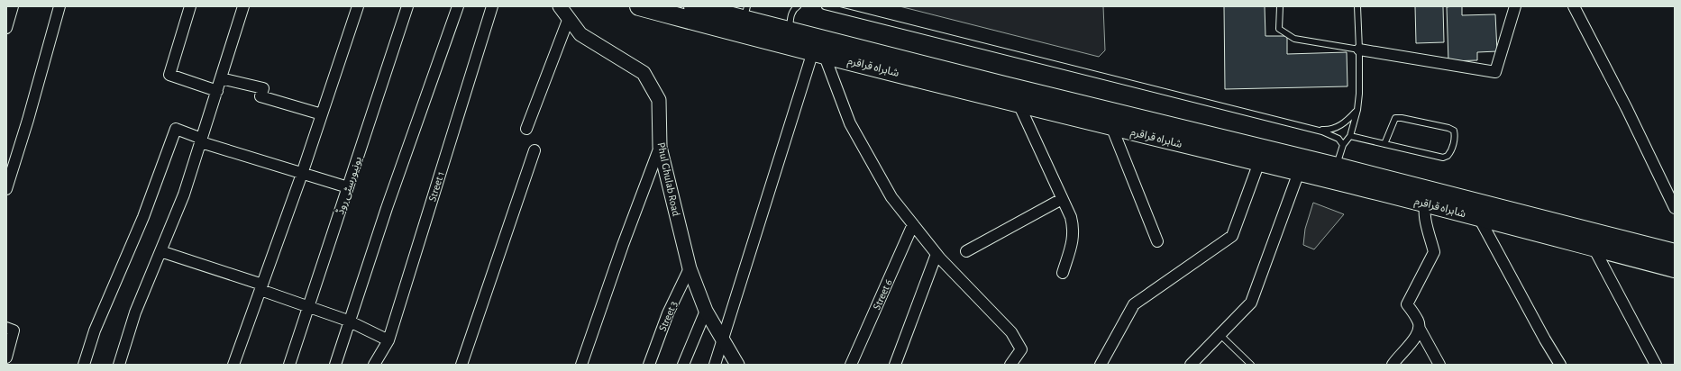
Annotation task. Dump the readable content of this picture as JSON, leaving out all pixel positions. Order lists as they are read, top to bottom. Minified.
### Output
{"streets":{"highway":["شاہراہ قراقرم"],"street":["Phul Ghulab Road","یونیورسٹی روڈ","Street 1","Street 6","Street 3"]},"crossings":[["Phul Ghulab Road","Street 3"]]}
